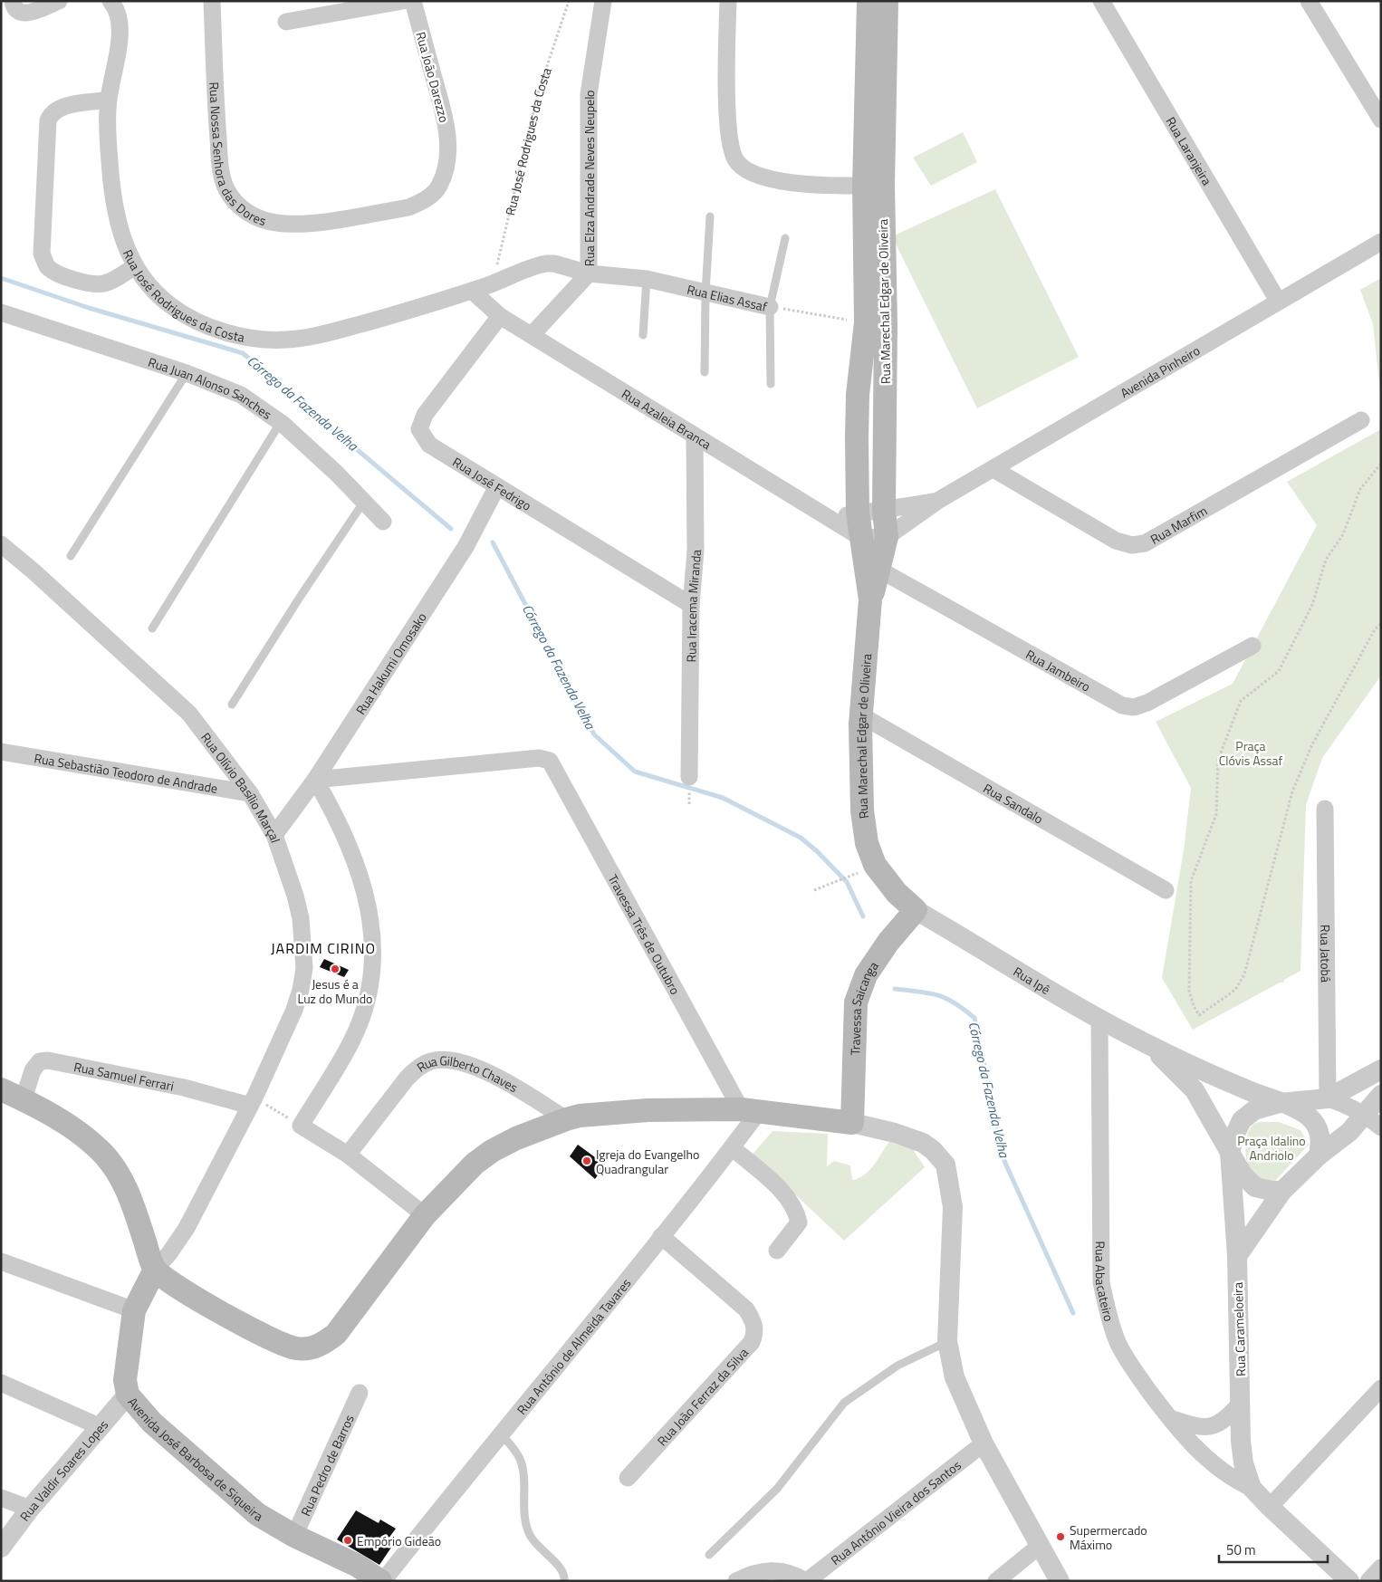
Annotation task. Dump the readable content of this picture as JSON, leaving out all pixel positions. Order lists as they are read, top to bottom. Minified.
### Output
{"streets":{"main road":["Rua Marechal Edgar de Oliveira","Travessa Saicanga","Avenida José Barbosa de Siqueira"],"street":["Rua João Darezzo","Rua José Rodrigues da Costa","Rua Nossa Senhora das Dores","Rua Laranjeira","Rua Elza Andrade Neves Neupelo","Rua Elias Assaf","Avenida Pinheiro","Rua Juan Alonso Sanches","Rua Azaleia Branca","Rua José Fedrigo","Rua Marfim","Rua Iracema Miranda","Rua Hakumi Omosako","Rua Jambeiro","Rua Sebastião Teodoro de Andrade","Rua Olívio Basílio Marçal","Rua Sandalo","Travessa Três de Outubro","Rua Jatobá","Rua Ipê","Rua Samuel Ferrari","Rua Gilberto Chaves","Rua Abacateiro","Rua Carameloeira","Rua Antônio de Almeida Tavares","Rua João Ferraz da Silva","Rua Pedro de Barros","Rua Valdir Soares Lopes","Rua Antônio Vieira dos Santos"]},"crossings":[["Rua João Darezzo","Rua Nossa Senhora das Dores"],["Rua José Rodrigues da Costa","Rua Elza Andrade Neves Neupelo"],["Rua José Rodrigues da Costa","Rua Elias Assaf"],["Rua José Rodrigues da Costa","Rua Azaleia Branca"],["Rua Laranjeira","Avenida Pinheiro"],["Rua Elza Andrade Neves Neupelo","Rua Elias Assaf"],["Rua Elza Andrade Neves Neupelo","Rua Azaleia Branca"],["Rua Elias Assaf","Rua Marechal Edgar de Oliveira"],["Rua Marechal Edgar de Oliveira","Avenida Pinheiro"],["Rua Marechal Edgar de Oliveira","Rua Azaleia Branca"],["Rua Marechal Edgar de Oliveira","Rua Jambeiro"],["Rua Marechal Edgar de Oliveira","Rua Sandalo"],["Rua Marechal Edgar de Oliveira","Rua Ipê"],["Rua Marechal Edgar de Oliveira","Travessa Saicanga"],["Avenida Pinheiro","Rua Marfim"],["Rua Azaleia Branca","Rua José Fedrigo"],["Rua Azaleia Branca","Rua Iracema Miranda"],["Rua José Fedrigo","Rua Iracema Miranda"],["Rua José Fedrigo","Rua Hakumi Omosako"],["Rua Hakumi Omosako","Rua Olívio Basílio Marçal"],["Rua Hakumi Omosako","Travessa Três de Outubro"],["Rua Sebastião Teodoro de Andrade","Rua Olívio Basílio Marçal"],["Rua Olívio Basílio Marçal","Rua Samuel Ferrari"],["Rua Olívio Basílio Marçal","Avenida José Barbosa de Siqueira"],["Travessa Três de Outubro","Rua Antônio de Almeida Tavares"],["Rua Ipê","Travessa Saicanga"],["Rua Ipê","Rua Abacateiro"],["Rua Ipê","Rua Carameloeira"],["Rua Abacateiro","Rua Carameloeira"],["Rua Antônio de Almeida Tavares","Rua João Ferraz da Silva"],["Rua Antônio de Almeida Tavares","Avenida José Barbosa de Siqueira"],["Avenida José Barbosa de Siqueira","Rua Pedro de Barros"],["Avenida José Barbosa de Siqueira","Rua Valdir Soares Lopes"]],"districts":["JARDIM CIRINO"],"water":["Córrego da Fazenda Velha"],"parks":["Praça Clóvis Assaf","Praça Idalino Andriolo"],"places":["Jesus é a Luz do Mundo","Igreja do Evangelho Quadrangular","Supermercado Máximo","Empório Gideão"],"scale_bar":"50 m"}
